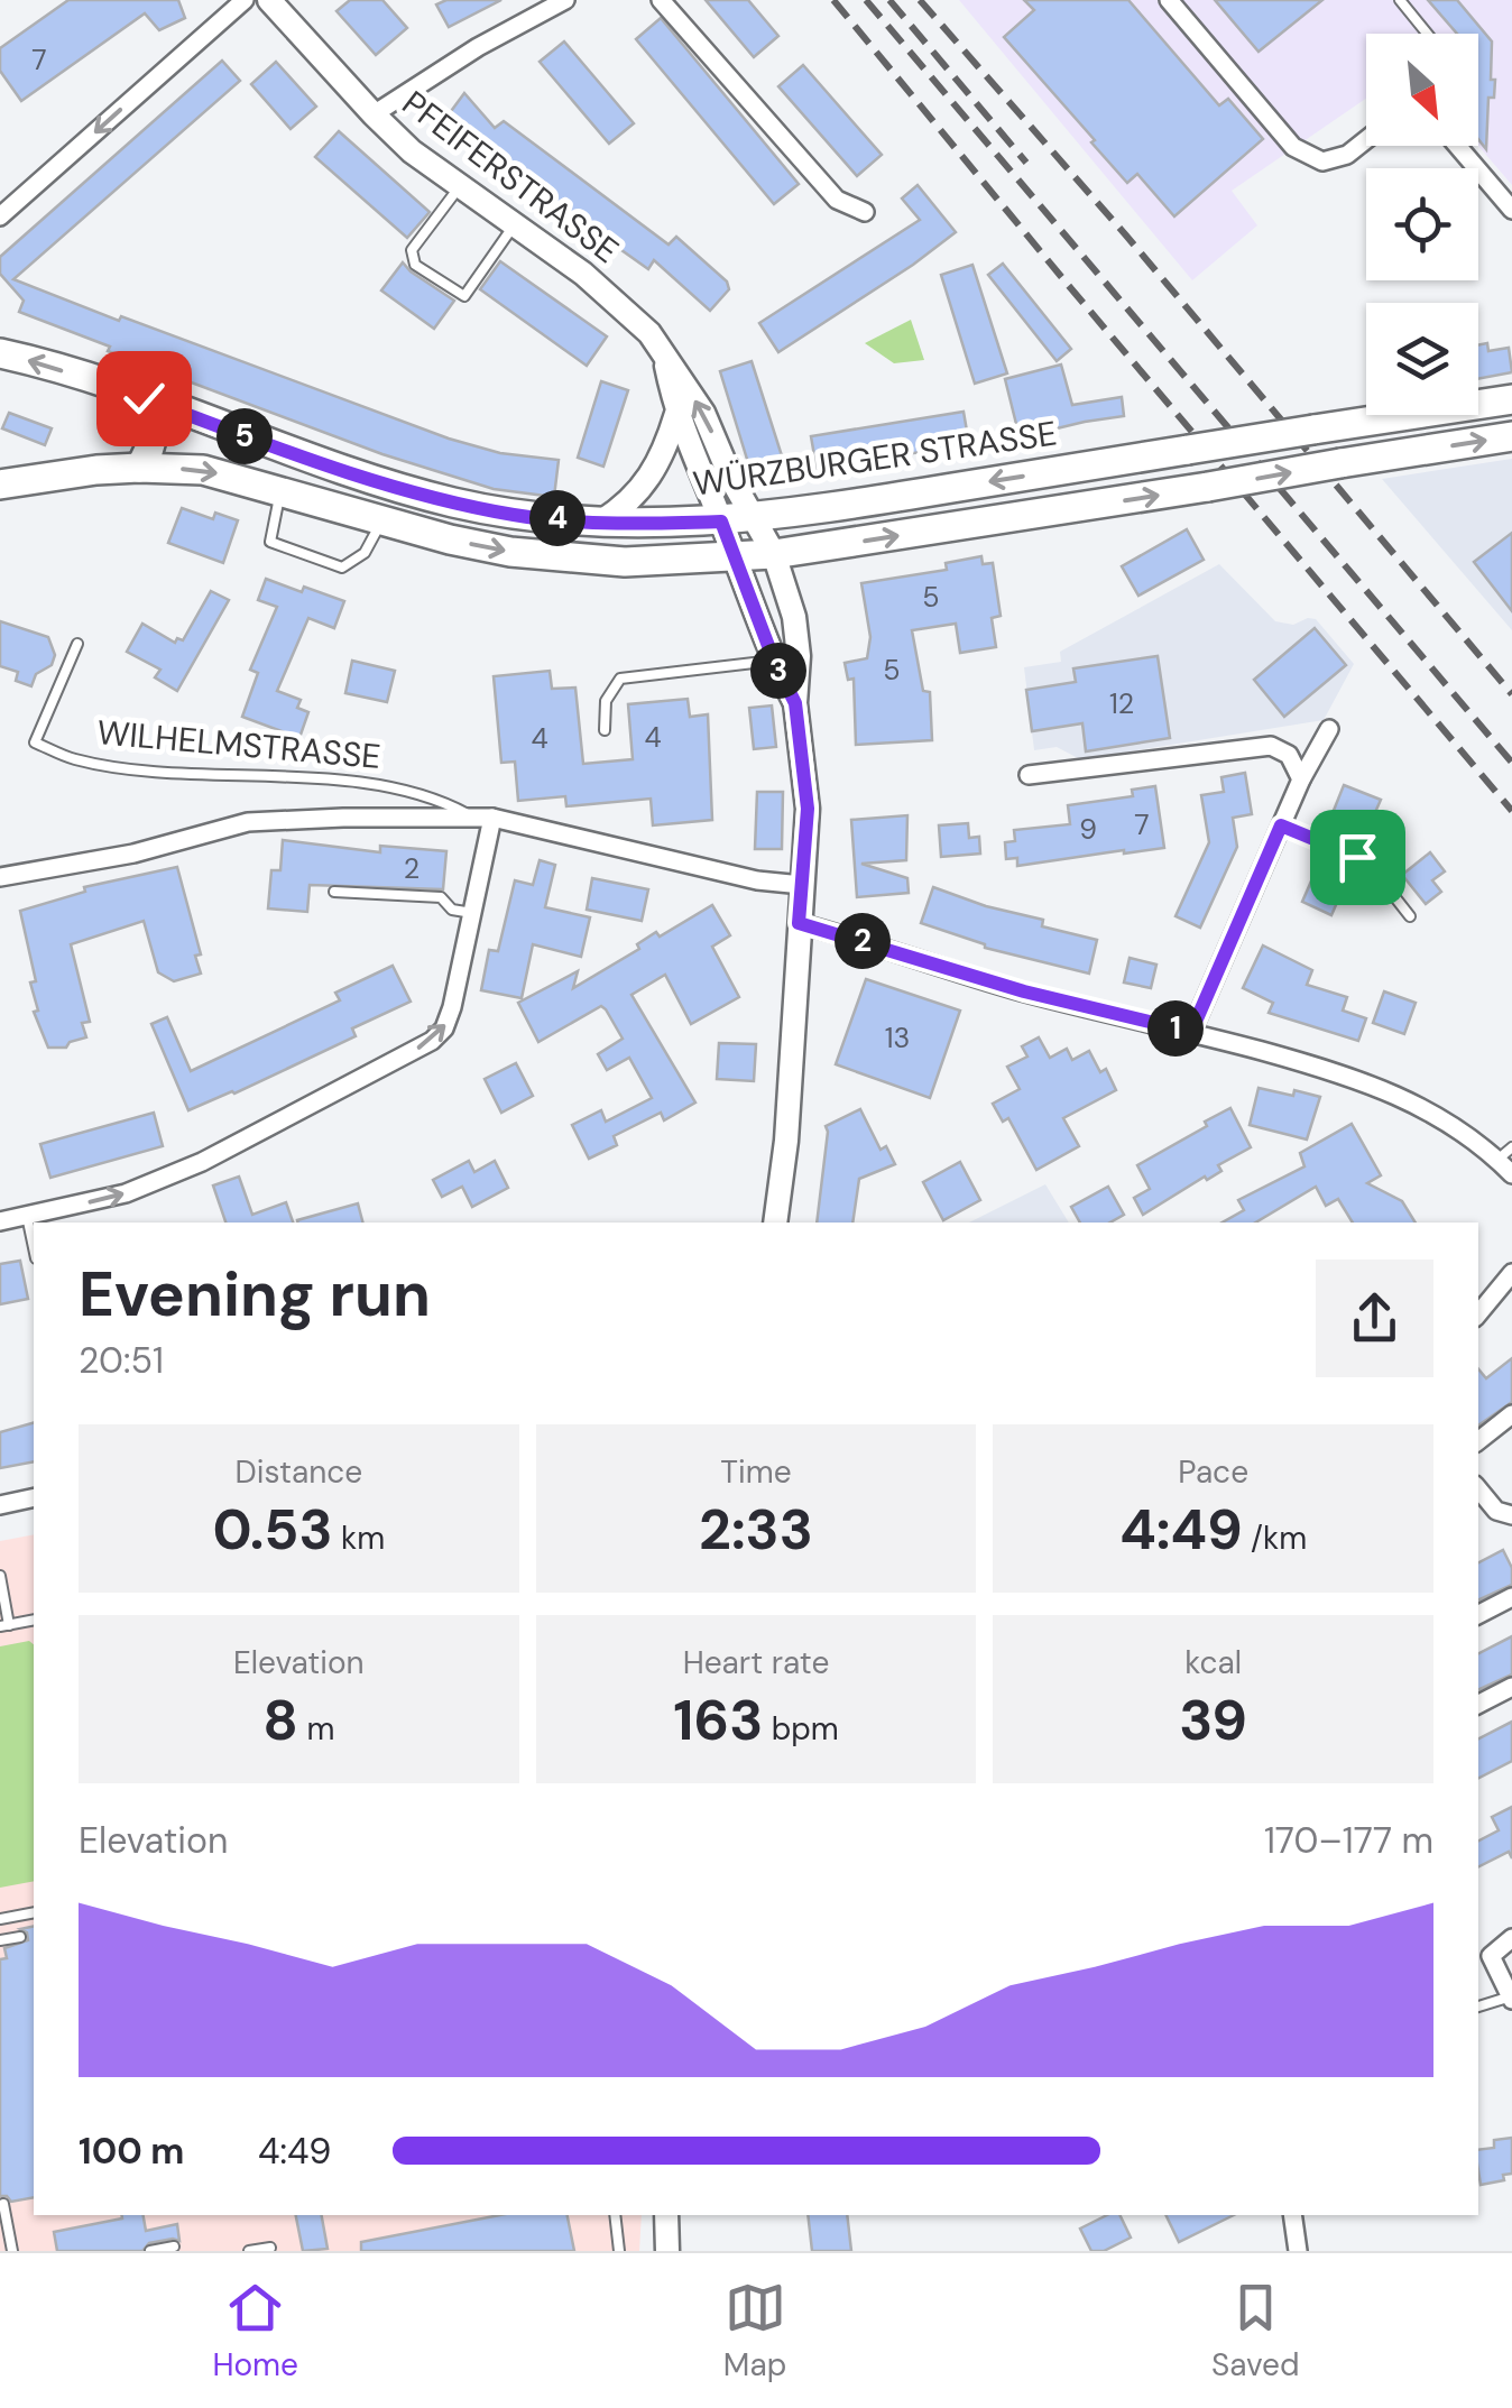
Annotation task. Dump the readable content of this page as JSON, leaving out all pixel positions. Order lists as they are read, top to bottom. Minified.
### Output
{"streets":{"main road":["WÜRZBURGER STRASSE"],"street":["PFEIFERSTRASSE","WILHELMSTRASSE"]},"crossings":[["PFEIFERSTRASSE","WÜRZBURGER STRASSE"]],"house_numbers":["7","5","5","12","4","4","7","9","2","13"],"north":"bottom right","page":{"pins":["5","4","3","2","1"],"heading":["Evening run","20:51"],"stats":[["Distance","0.53 km"],["Time","2:33"],["Pace","4:49 /km"],["Elevation","8 m"],["Heart rate","163 bpm"],["kcal","39"]],"chart":["Elevation","170–177 m"],"list":[{"name":"100 m","note":"4:49"}],"tabs":["Home","Map","Saved"]}}
